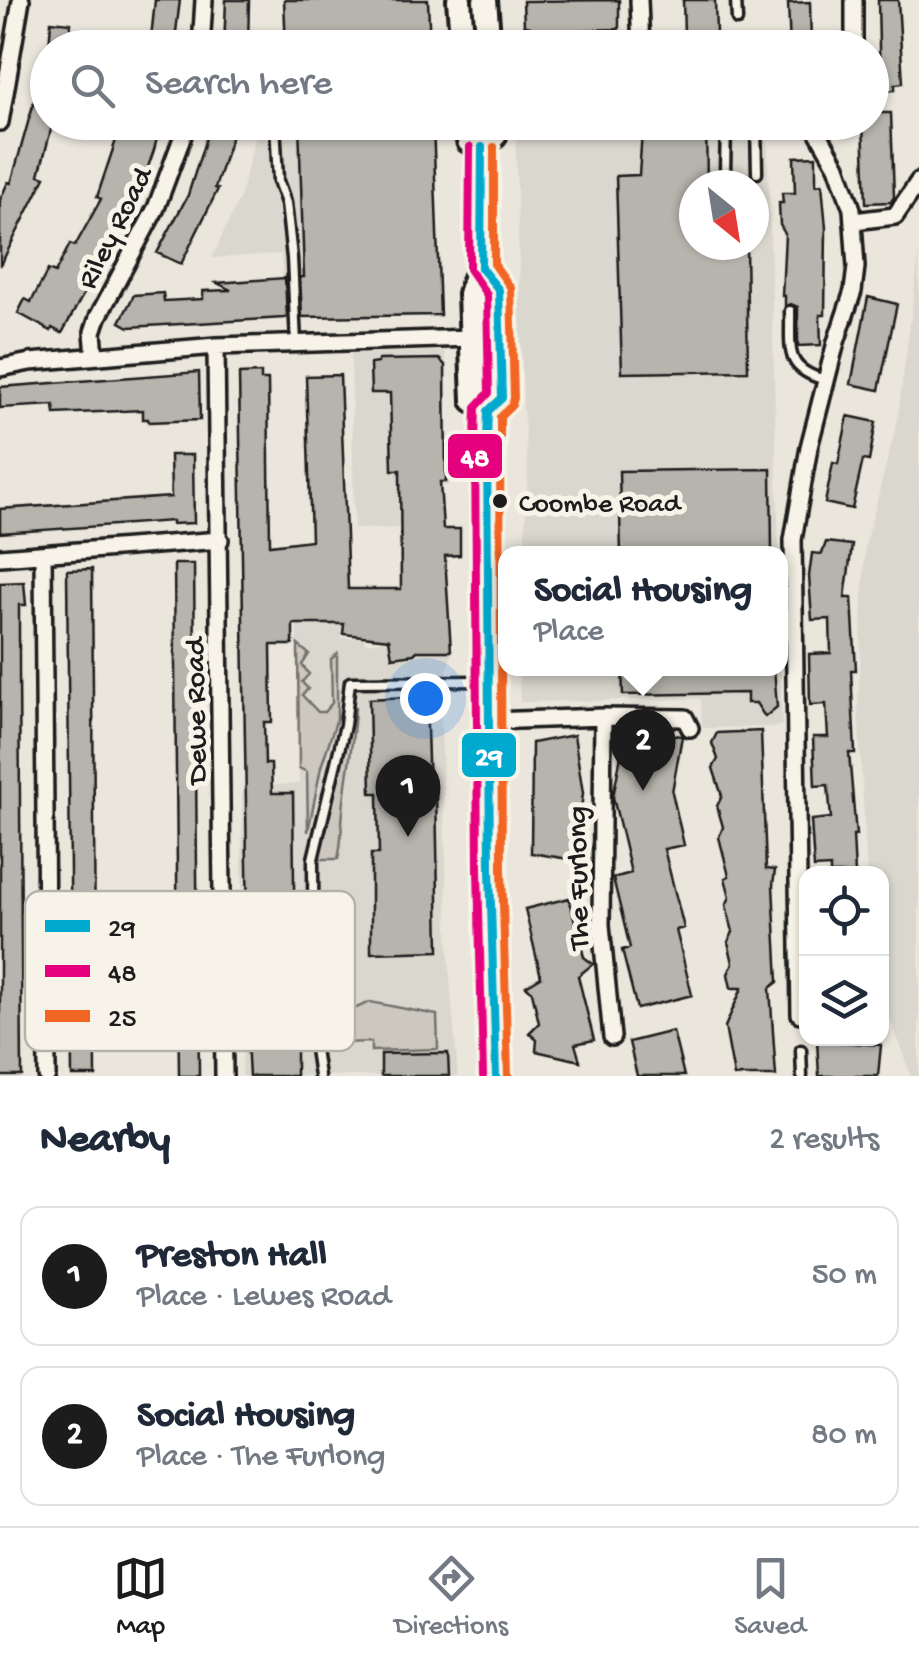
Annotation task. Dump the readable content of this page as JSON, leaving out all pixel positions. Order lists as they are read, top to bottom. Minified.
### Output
{"streets":{"street":["Riley Road","Dewe Road","The Furlong"]},"places":["Coombe Road"],"lines":["transit line 29","transit line 48","transit line 25"],"legend":["29","48","25"],"north":"bottom right","page":{"search":"Search here","popup":["Social Housing","Place"],"pins":["2","1"],"heading":["Nearby","2 results"],"list":[{"mark":"1","name":"Preston Hall","note":"Place · Lewes Road","value":"50 m"},{"mark":"2","name":"Social Housing","note":"Place · The Furlong","value":"80 m"}],"nav":["Map","Directions","Saved"]}}
